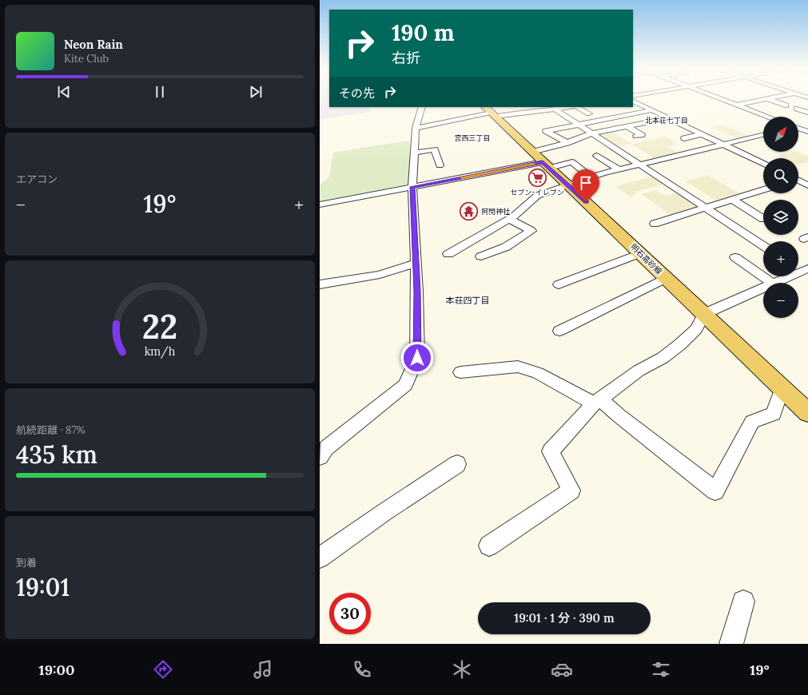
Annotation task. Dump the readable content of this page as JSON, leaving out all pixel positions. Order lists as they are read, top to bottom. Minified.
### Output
{"streets":{"main road":["明石高砂線"]},"districts":["北本荘七丁目","宮西三丁目","本荘四丁目"],"places":{"supermarket":["セブン-イレブン"],"temple":["阿閇神社"]},"north":"top right","page":{"turn":["190 m","右折"],"song":["Neon Rain","Kite Club"],"then":"その先","map_buttons":["+","−"],"tile":["エアコン",["航続距離 · 87%","435 km"],["到着","19:01"]],"heat":["−","19°","+"],"limit":"30","trip":"19:01 · 1 分 · 390 m","tabs":["19:00","19°"],"gauge":["22","km/h"]}}
